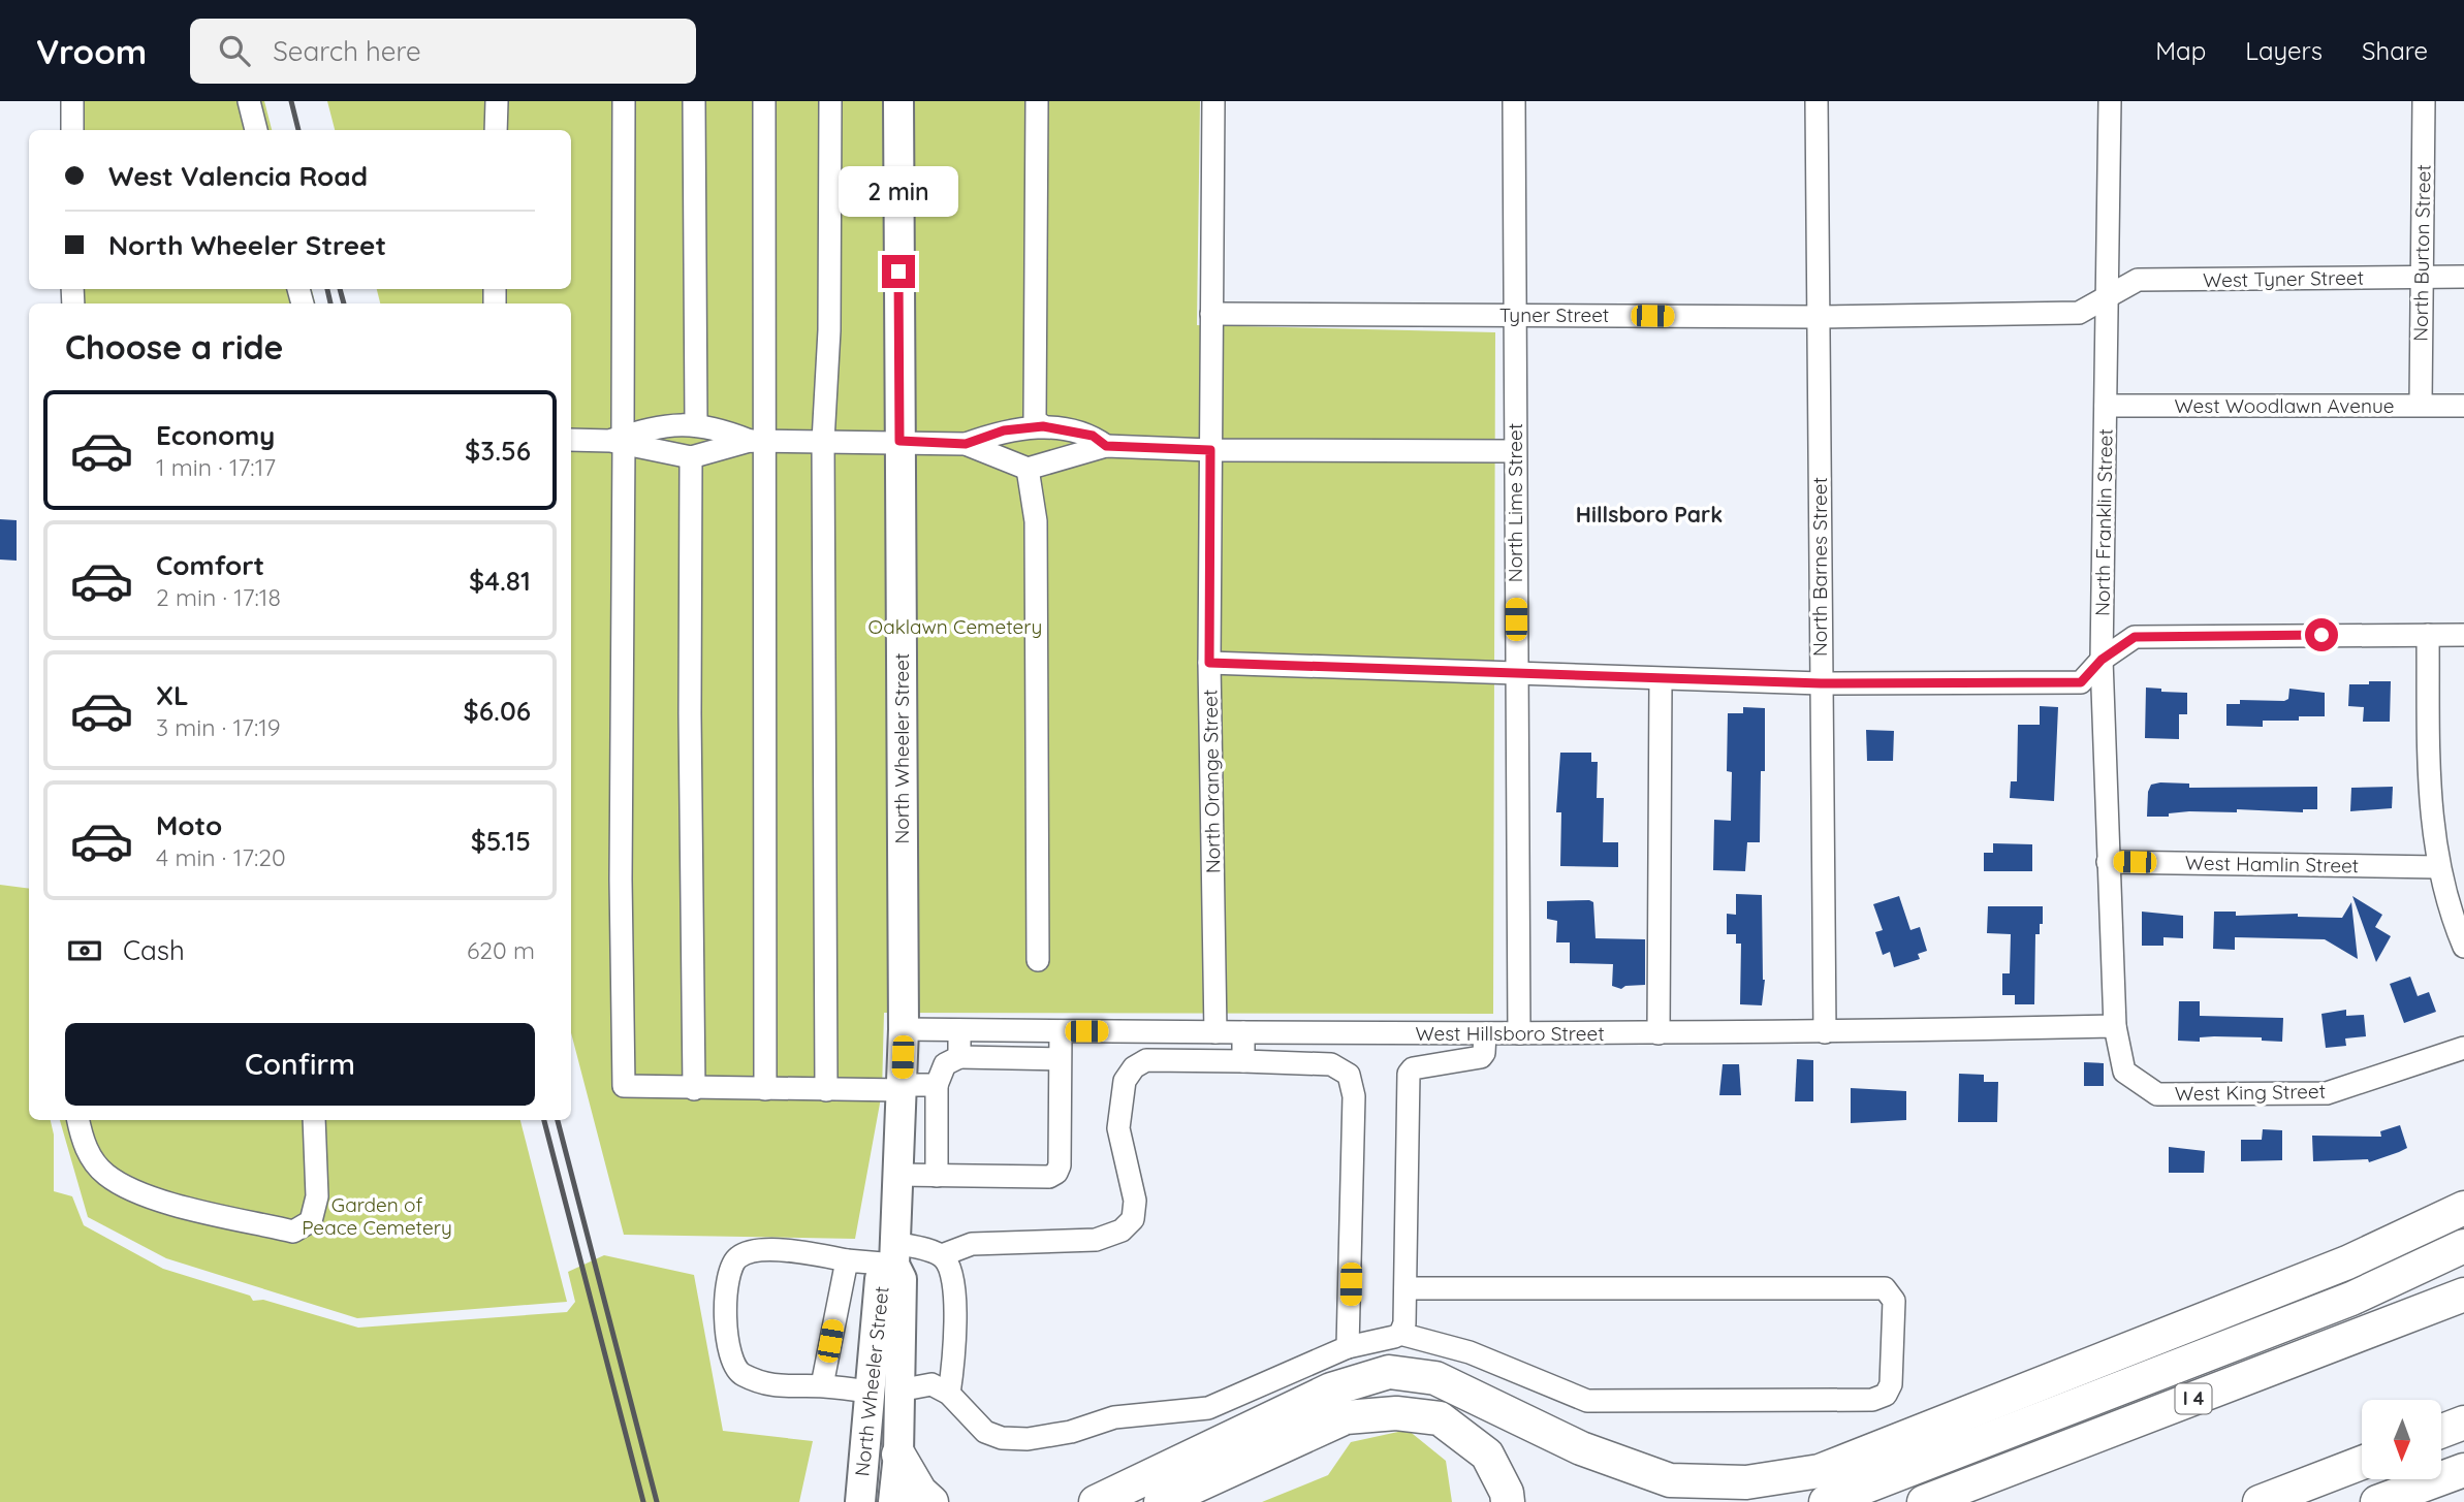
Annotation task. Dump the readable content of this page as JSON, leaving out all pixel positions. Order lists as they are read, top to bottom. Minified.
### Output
{"streets":{"highway":["I 4"],"main road":["North Wheeler Street"],"street":["North Burton Street","West Tyner Street","Tyner Street","West Woodlawn Avenue","North Lime Street","North Franklin Street","North Barnes Street","North Orange Street","West Hamlin Street","West Hillsboro Street","West King Street"]},"crossings":[["North Burton Street","West Tyner Street"],["North Burton Street","West Woodlawn Avenue"],["West Tyner Street","Tyner Street"],["West Tyner Street","North Franklin Street"],["Tyner Street","North Lime Street"],["Tyner Street","North Franklin Street"],["Tyner Street","North Barnes Street"],["Tyner Street","North Orange Street"],["West Woodlawn Avenue","North Franklin Street"],["North Lime Street","West Hillsboro Street"],["North Franklin Street","West Hamlin Street"],["North Franklin Street","West Hillsboro Street"],["North Franklin Street","West King Street"],["North Barnes Street","West Hillsboro Street"],["North Wheeler Street","West Hillsboro Street"],["North Orange Street","West Hillsboro Street"]],"districts":["Hillsboro Park"],"parks":["Oaklawn Cemetery","Garden of Peace Cemetery"],"north":"bottom","page":{"header":"Vroom","search":"Search here","nav":["Map","Layers","Share"],"banner":["West Valencia Road","North Wheeler Street"],"bubble":"2 min","heading":"Choose a ride","list":[{"name":"Economy","note":"1 min · 17:17","value":"$3.56"},{"name":"Comfort","note":"2 min · 17:18","value":"$4.81"},{"name":"XL","note":"3 min · 17:19","value":"$6.06"},{"name":"Moto","note":"4 min · 17:20","value":"$5.15"}],"pay":["Cash","620 m"],"buttons":"Confirm"}}
